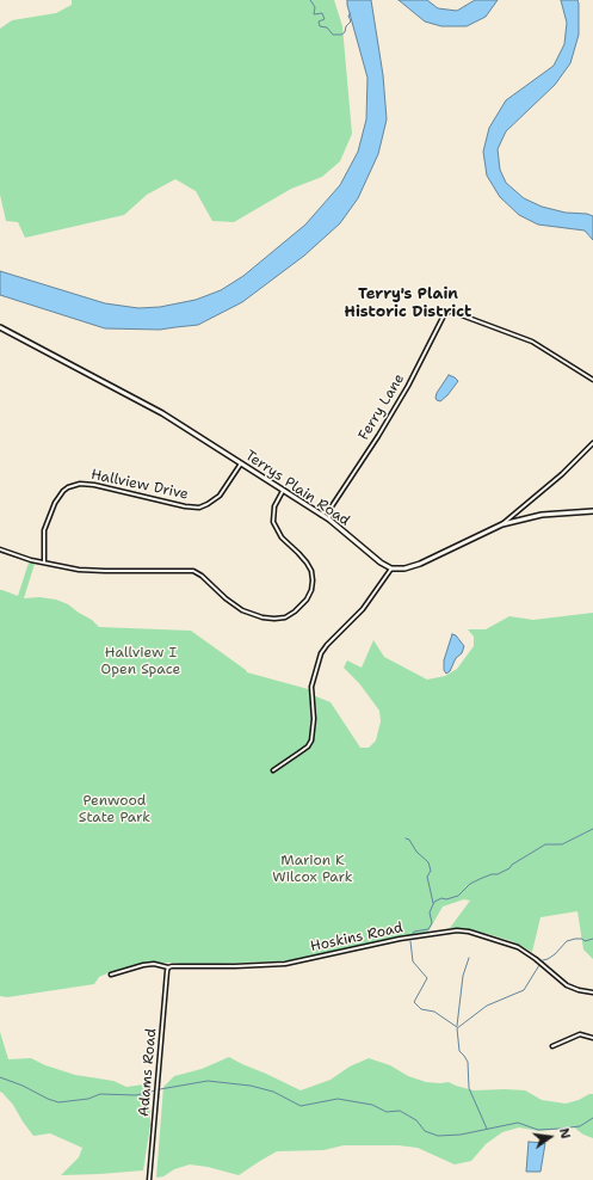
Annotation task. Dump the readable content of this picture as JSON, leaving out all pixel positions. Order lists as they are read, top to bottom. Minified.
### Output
{"streets":{"street":["Ferry Lane","Hallview Drive","Terrys Plain Road","Hoskins Road","Adams Road"]},"crossings":[["Hallview Drive","Terrys Plain Road"],["Hoskins Road","Adams Road"]],"districts":["Terry's Plain Historic District"],"parks":["Hallview I Open Space","Penwood State Park","Marion K Wilcox Park"],"north":"right"}
